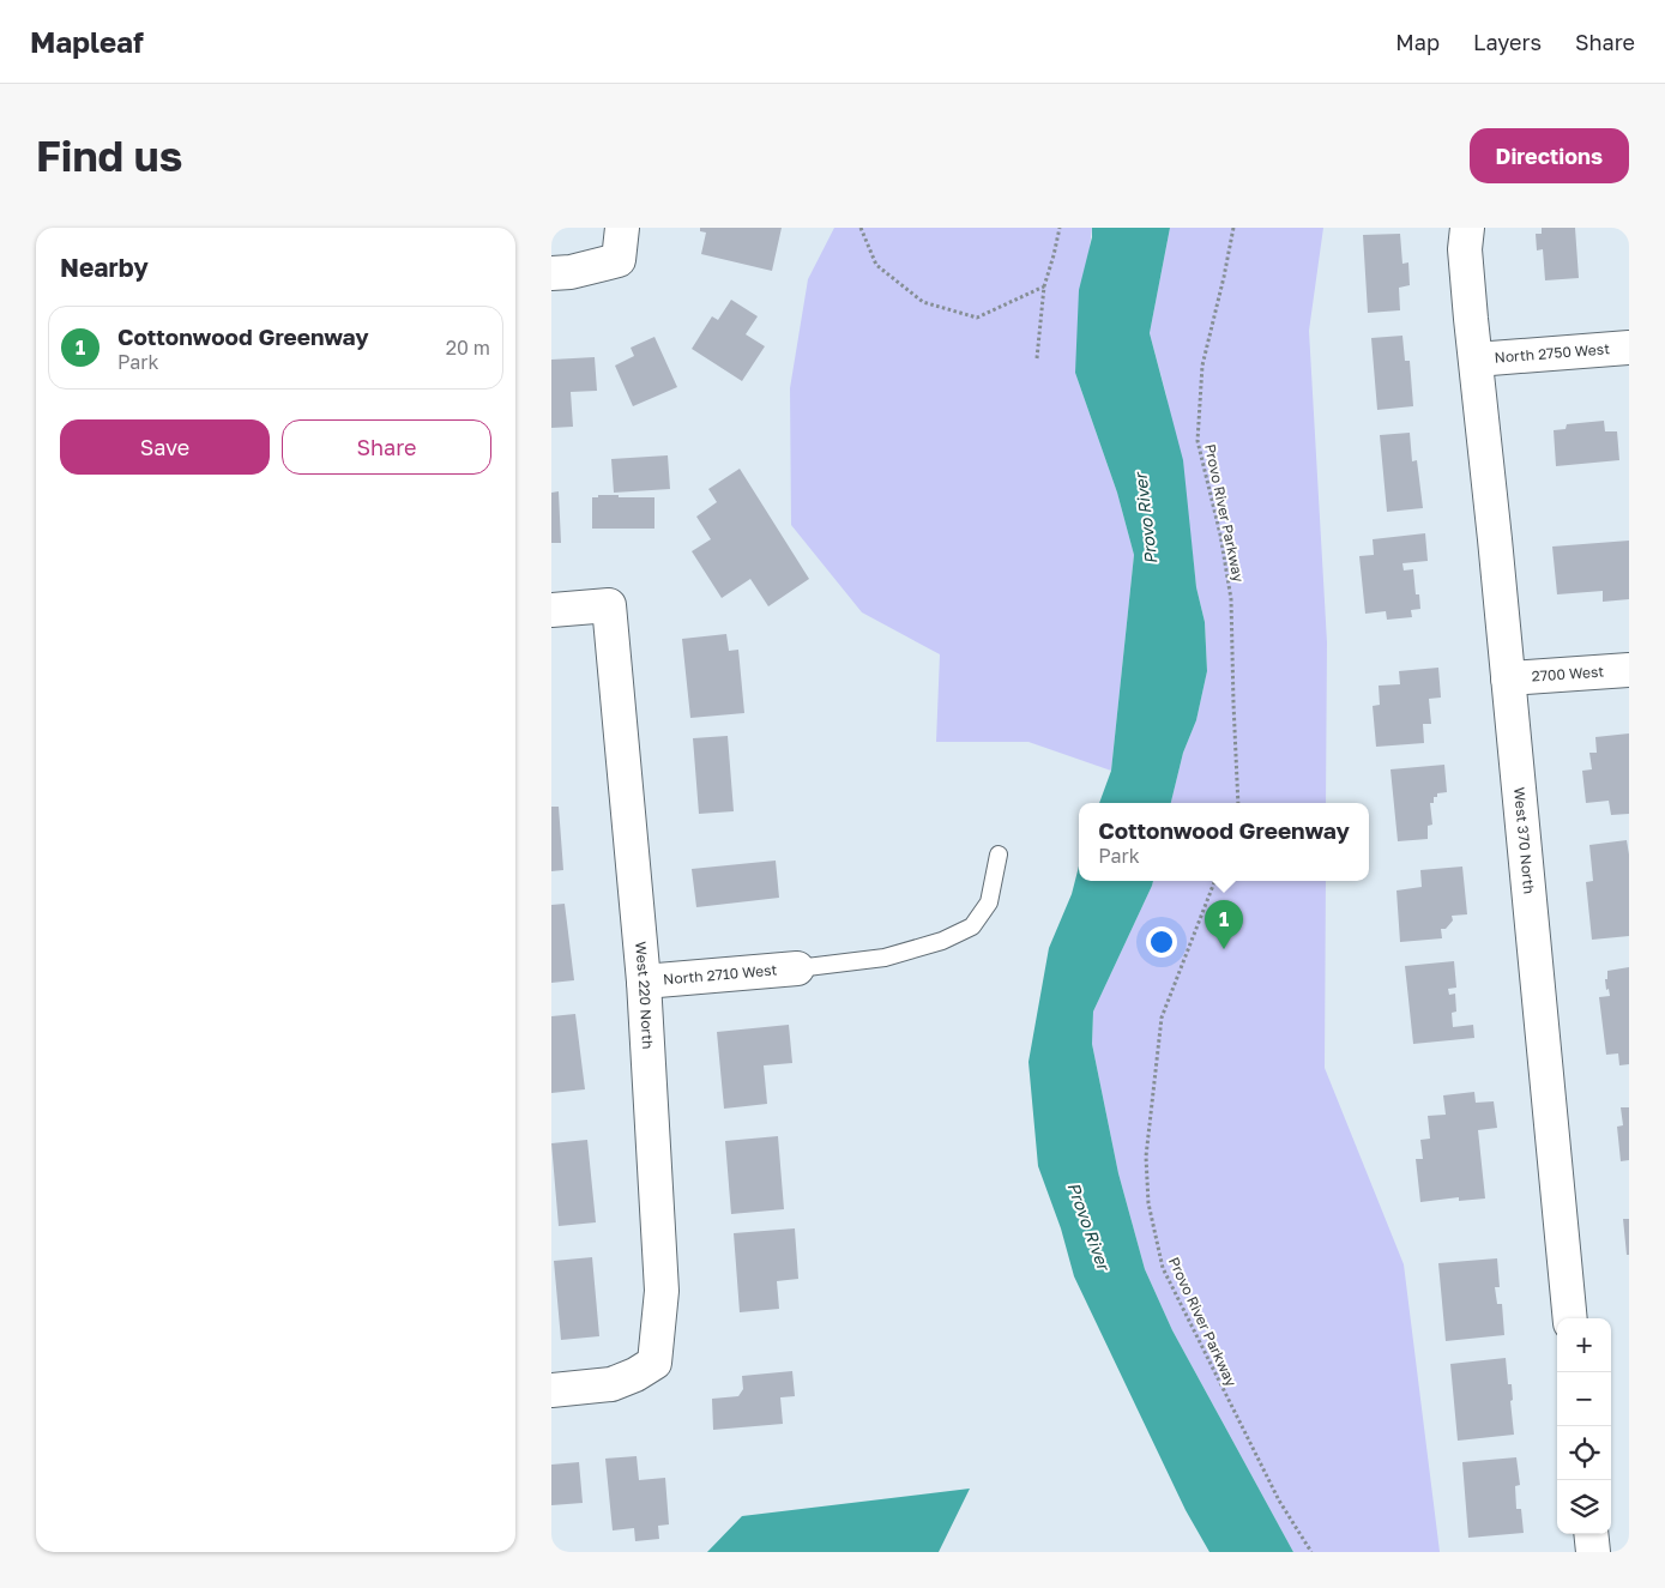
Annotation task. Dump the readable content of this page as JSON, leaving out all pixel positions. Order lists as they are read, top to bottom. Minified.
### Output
{"streets":{"street":["North 2750 West","2700 West","West 370 North","North 2710 West","West 220 North"],"path":["Provo River Parkway"]},"crossings":[["North 2750 West","West 370 North"],["2700 West","West 370 North"],["North 2710 West","West 220 North"]],"water":["Provo River"],"page":{"header":"Mapleaf","nav":["Map","Layers","Share"],"buttons":["Directions",["Save","Share"]],"title":"Find us","heading":"Nearby","list":[{"mark":"1","name":"Cottonwood Greenway","note":"Park","value":"20 m"}],"popup":["Cottonwood Greenway","Park"],"pins":"1","map_buttons":["+","−"]}}
